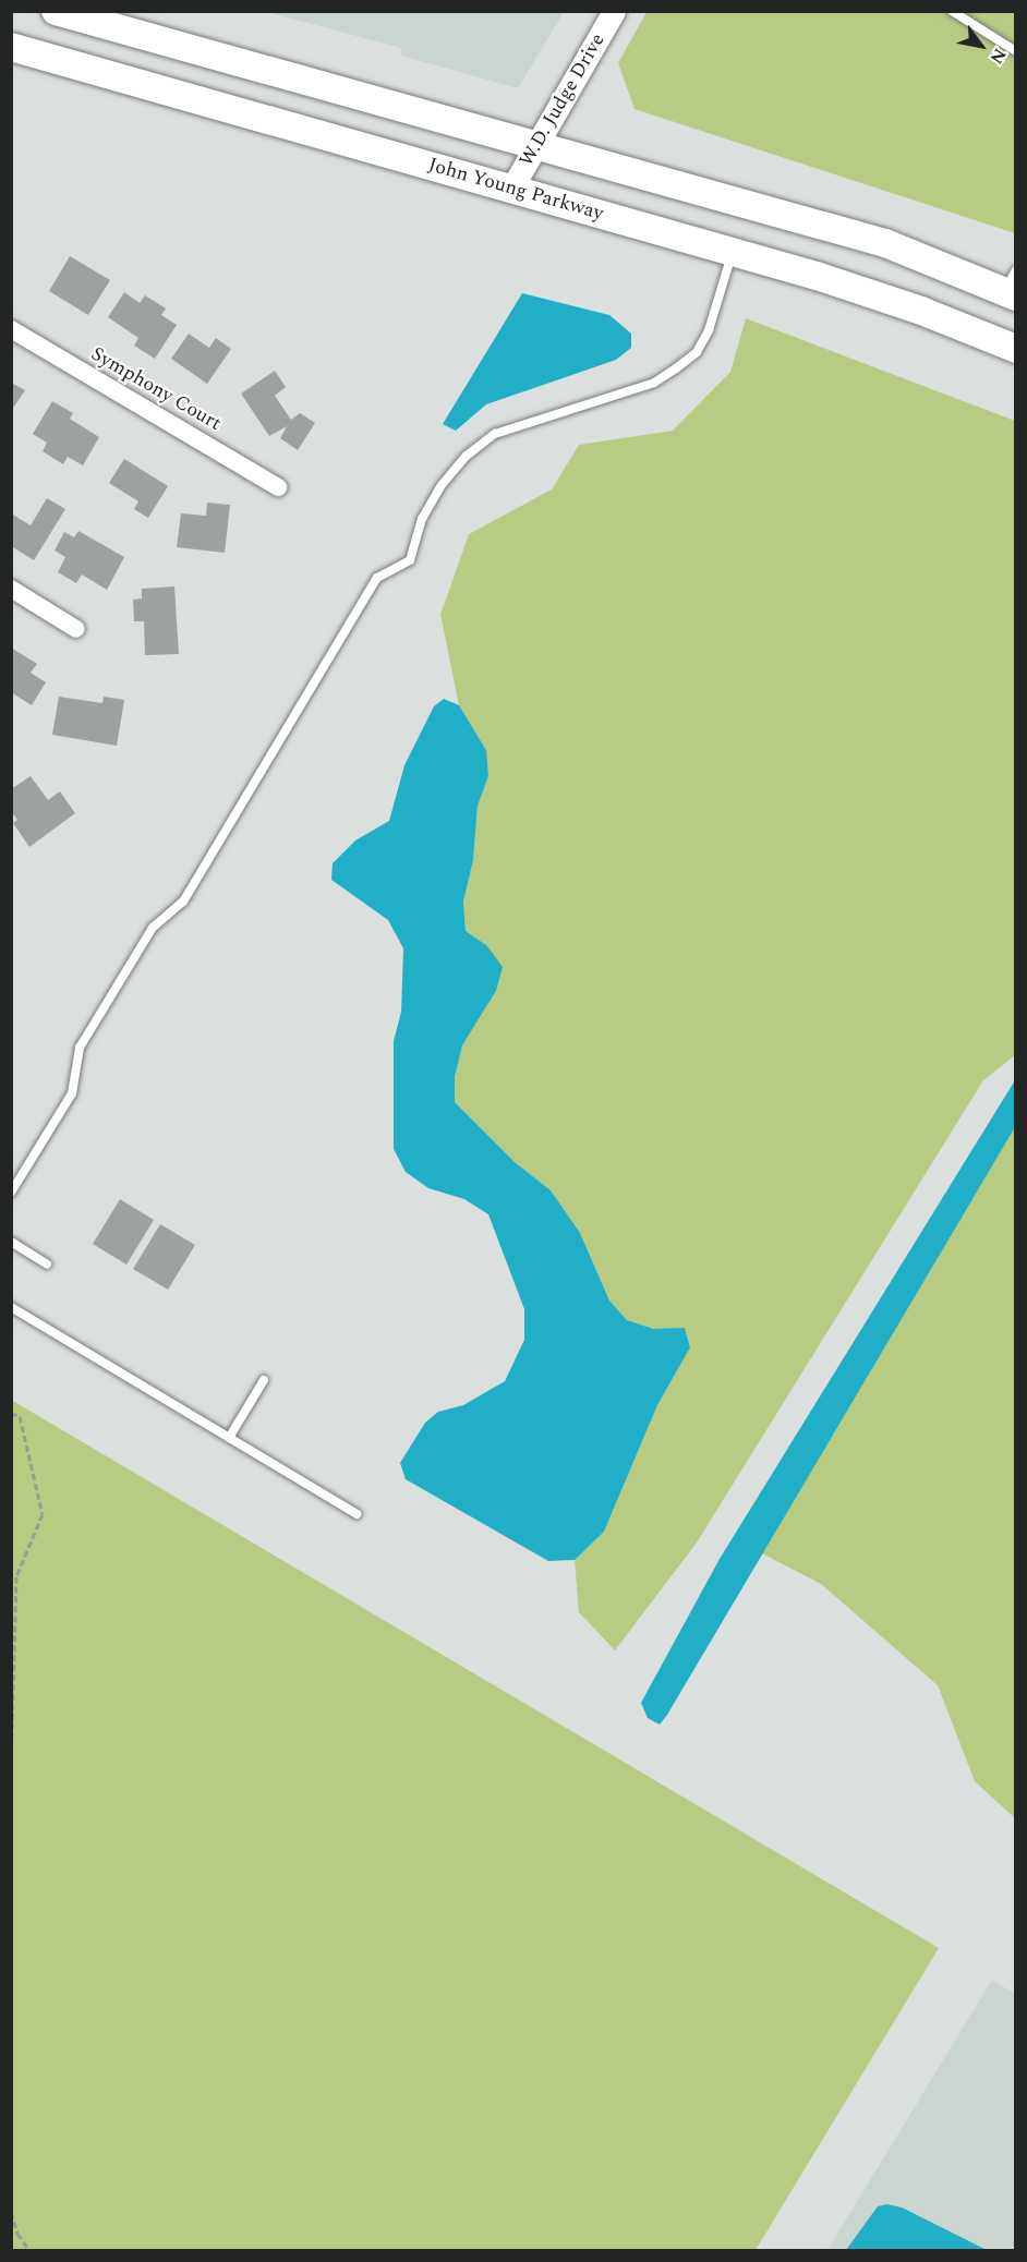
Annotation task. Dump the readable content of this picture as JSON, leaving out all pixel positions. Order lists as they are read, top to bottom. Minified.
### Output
{"streets":{"main road":["John Young Parkway"],"street":["W.D. Judge Drive","Symphony Court"]},"crossings":[["W.D. Judge Drive","John Young Parkway"]],"north":"bottom right"}
